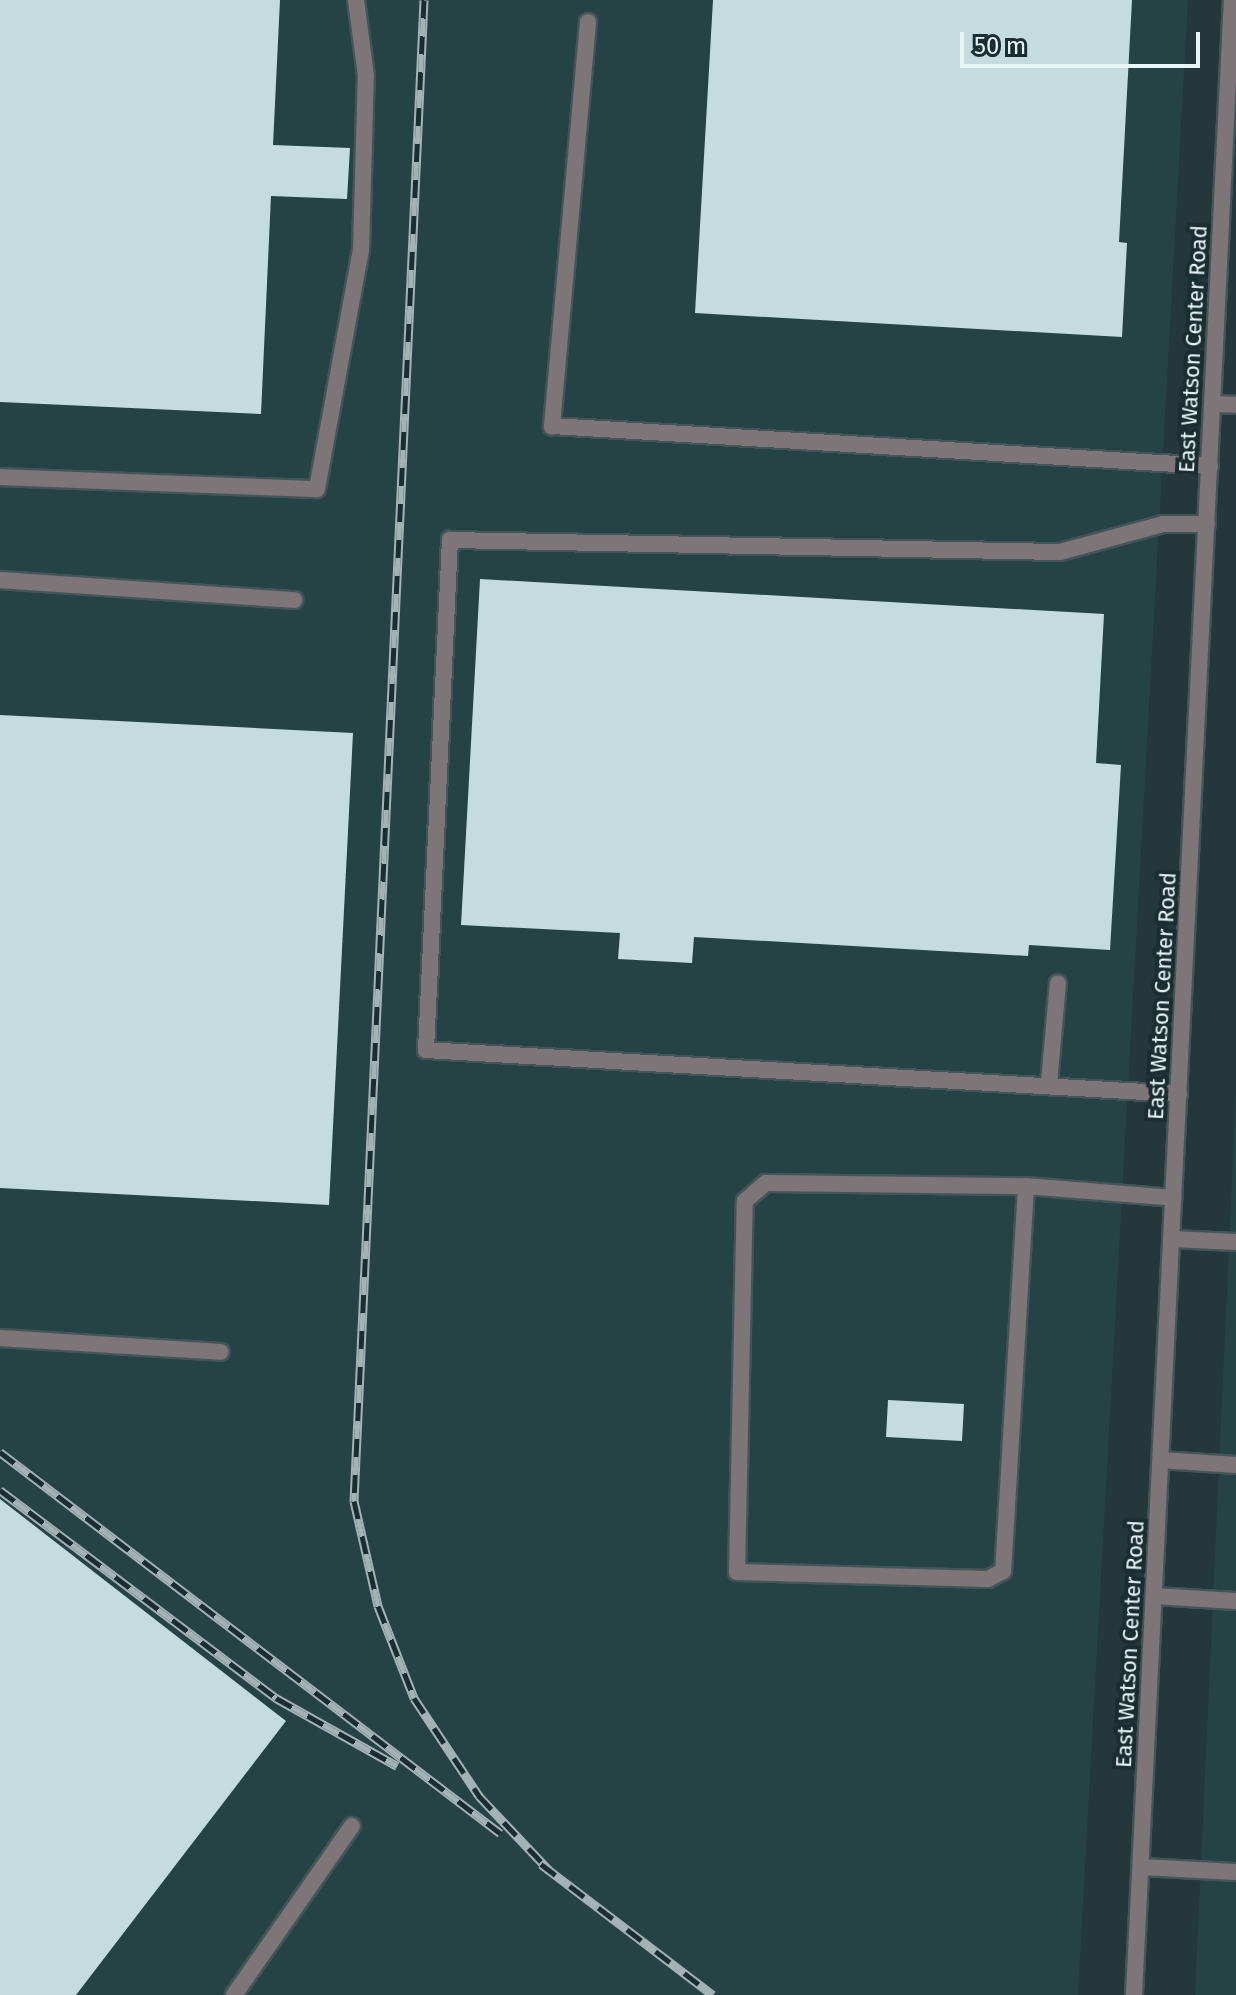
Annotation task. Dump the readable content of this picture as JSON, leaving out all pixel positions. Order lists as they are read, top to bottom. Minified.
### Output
{"streets":{"street":["East Watson Center Road"]},"scale_bar":"50 m"}
